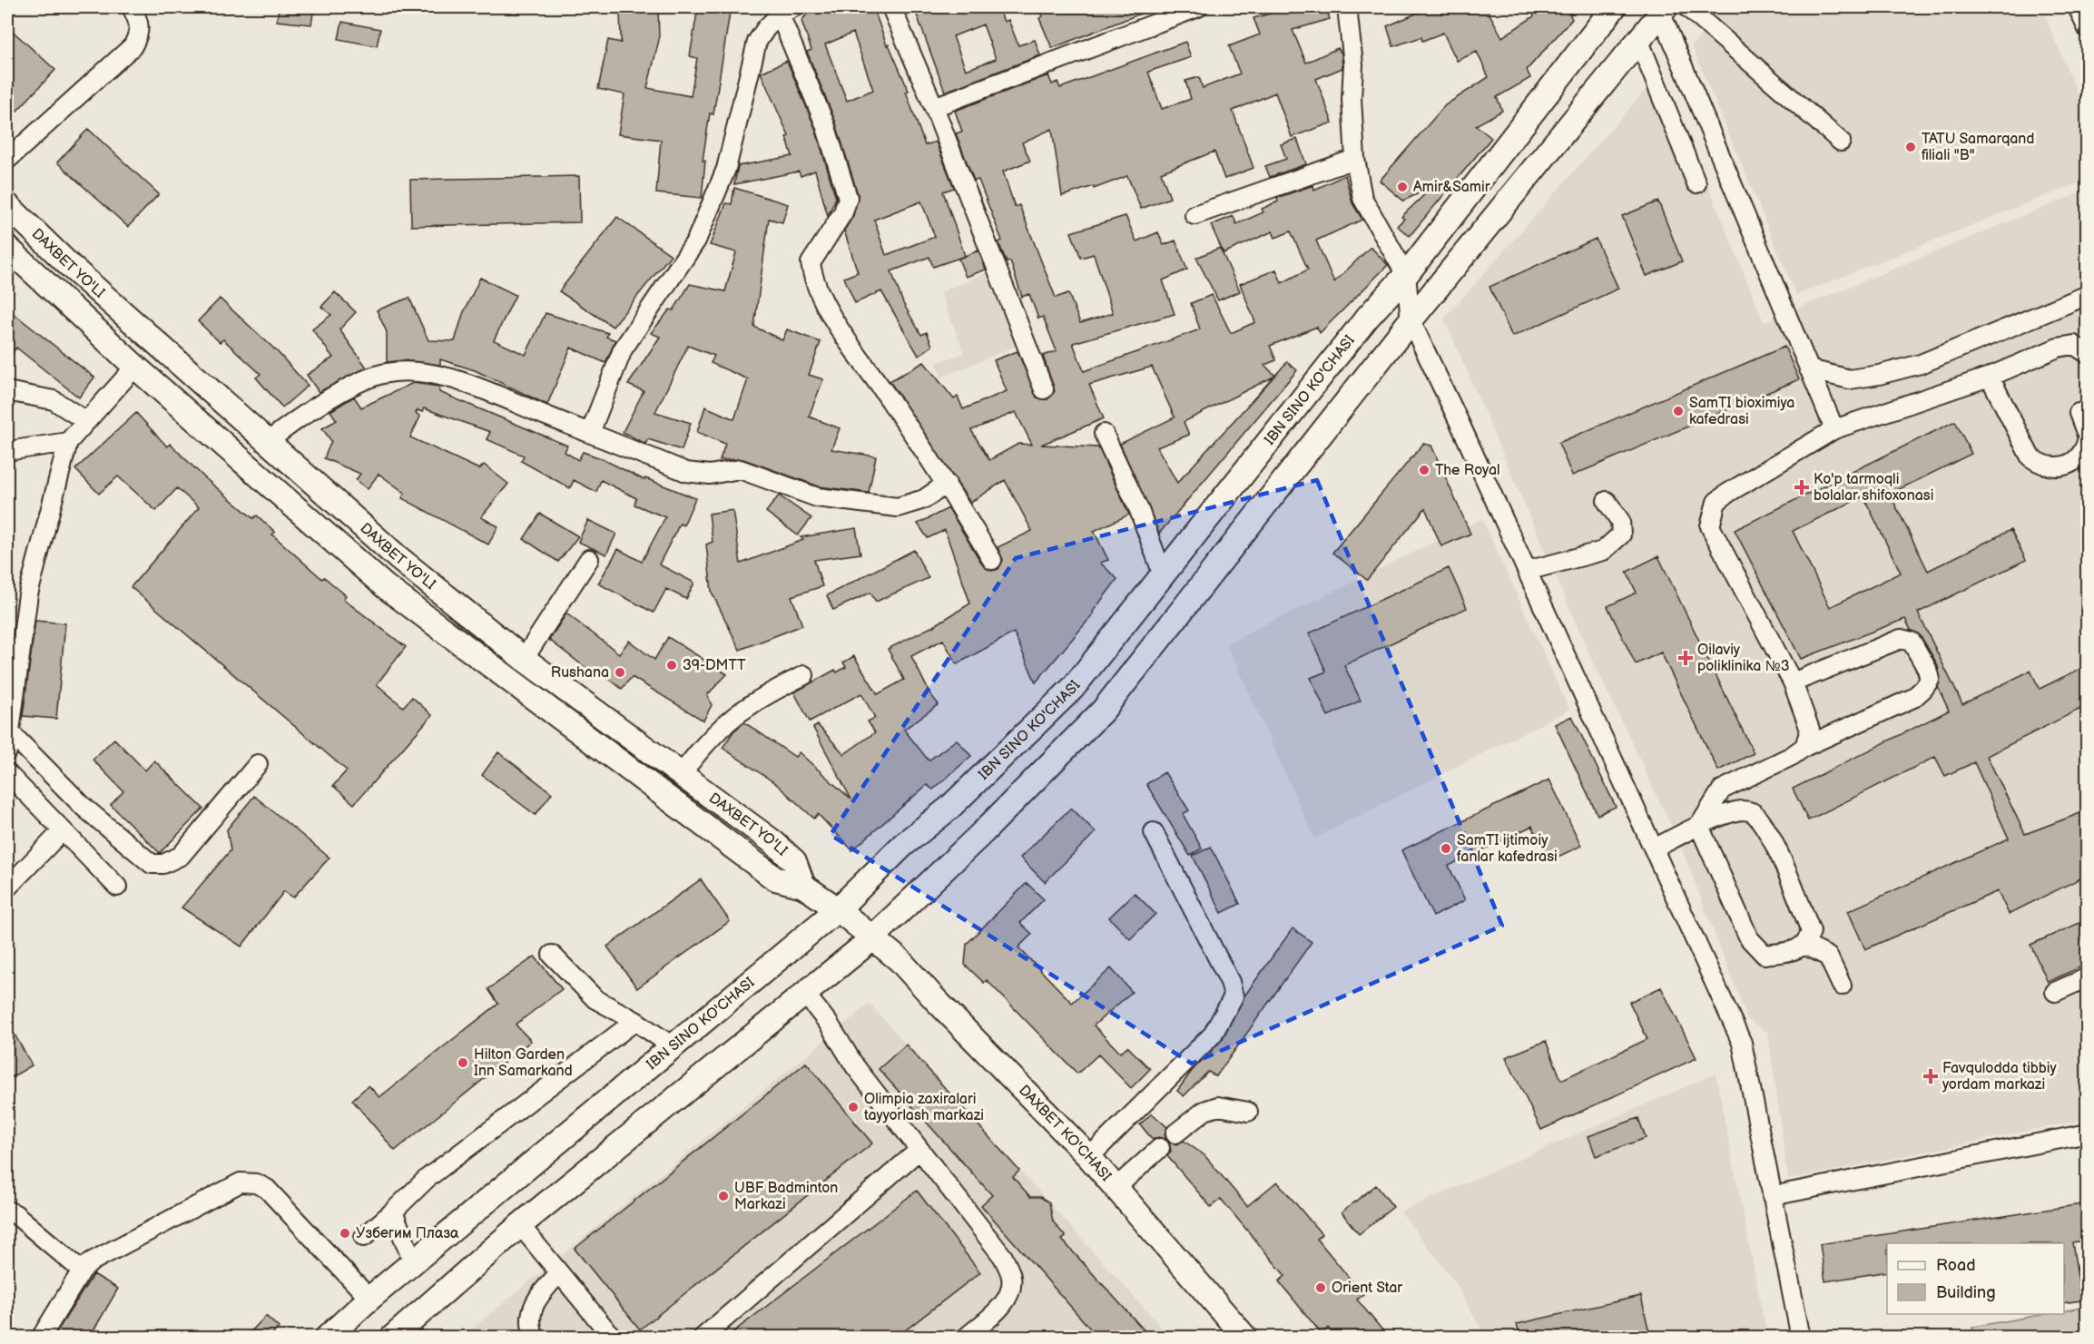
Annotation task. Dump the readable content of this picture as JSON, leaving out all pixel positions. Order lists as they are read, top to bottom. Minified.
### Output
{"streets":{"main road":["DAXBET YO'LI","IBN SINO KO'CHASI","DAXBET KO'CHASI"]},"crossings":[["DAXBET YO'LI","IBN SINO KO'CHASI"],["DAXBET YO'LI","DAXBET KO'CHASI"]],"places":{"other":["TATU Samarqand filiali \"B\"","Amir&Samir","SamTI bioximiya kafedrasi","The Royal","39-DMTT","Rushana","SamTI ijtimoiy fanlar kafedrasi","Hilton Garden Inn Samarkand","Olimpia zaxiralari tayyorlash markazi","UBF Badminton Markazi","Узбегим Плаза","Orient Star"],"health":["Ko'p tarmoqli bolalar shifoxonasi","Oilaviy poliklinika №3","Favqulodda tibbiy yordam markazi"]},"legend":["Road","Building"]}
